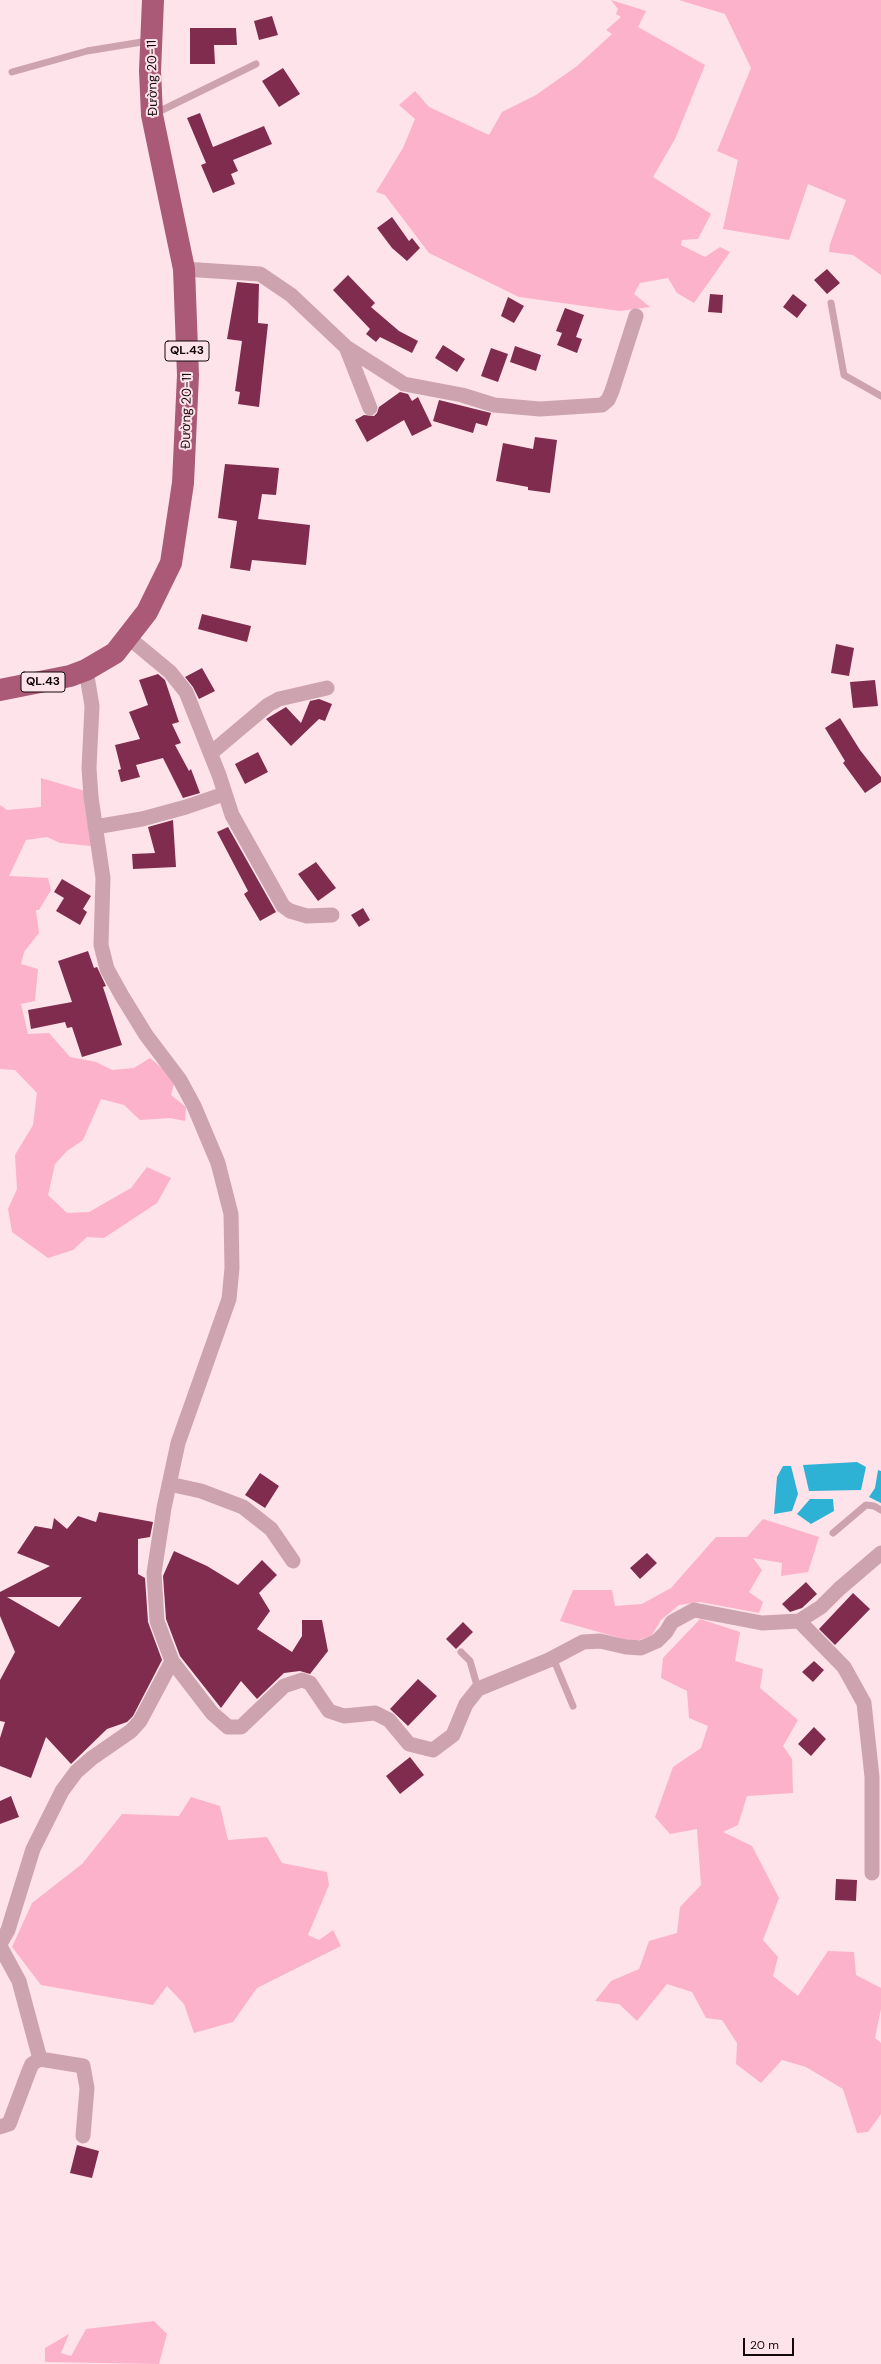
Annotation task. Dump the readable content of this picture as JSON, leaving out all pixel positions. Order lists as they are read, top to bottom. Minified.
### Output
{"streets":{"highway":["Đường 20-11","QL.43"]},"crossings":[["Đường 20-11","QL.43"]],"scale_bar":"20 m"}
